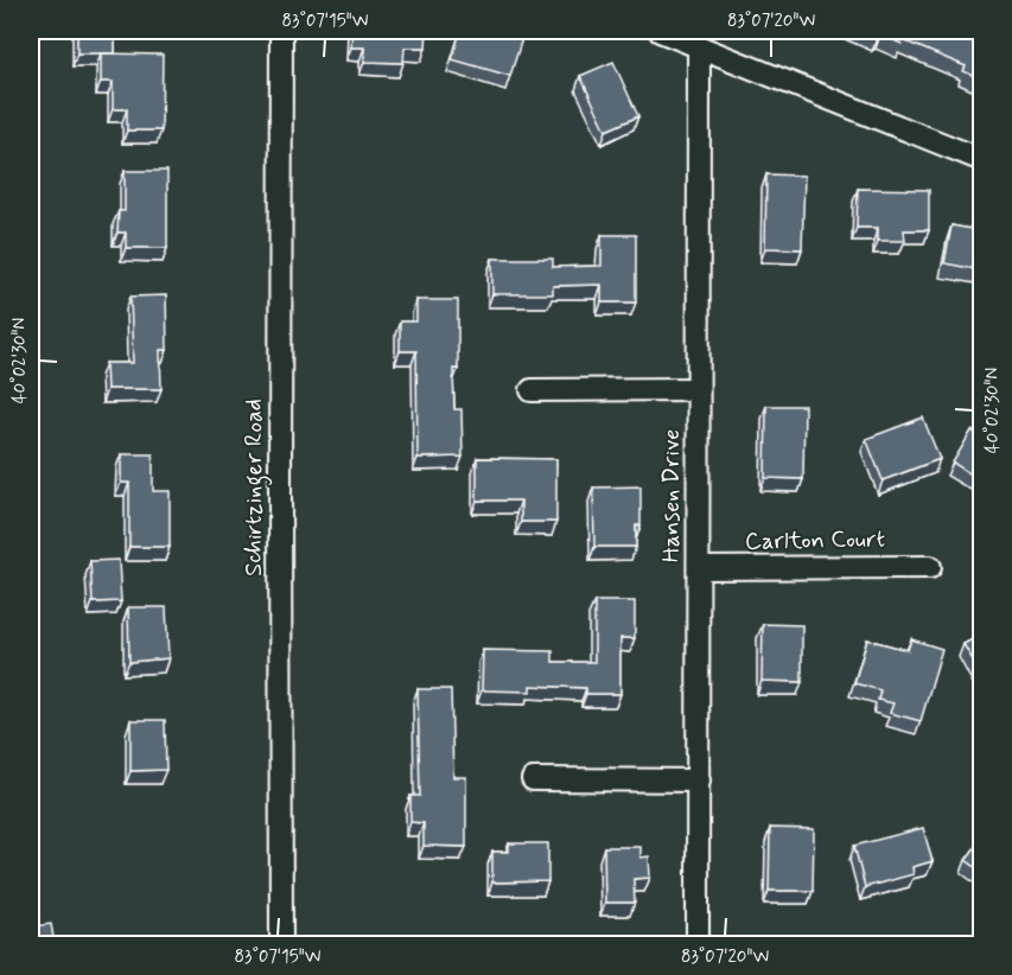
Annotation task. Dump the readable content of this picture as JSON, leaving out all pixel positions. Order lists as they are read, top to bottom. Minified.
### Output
{"streets":{"street":["Schirtzinger Road","Hansen Drive","Carlton Court"]},"crossings":[["Hansen Drive","Carlton Court"]],"coordinates":["83°07'15\"W","83°07'20\"W","40°02'30\"N"]}
